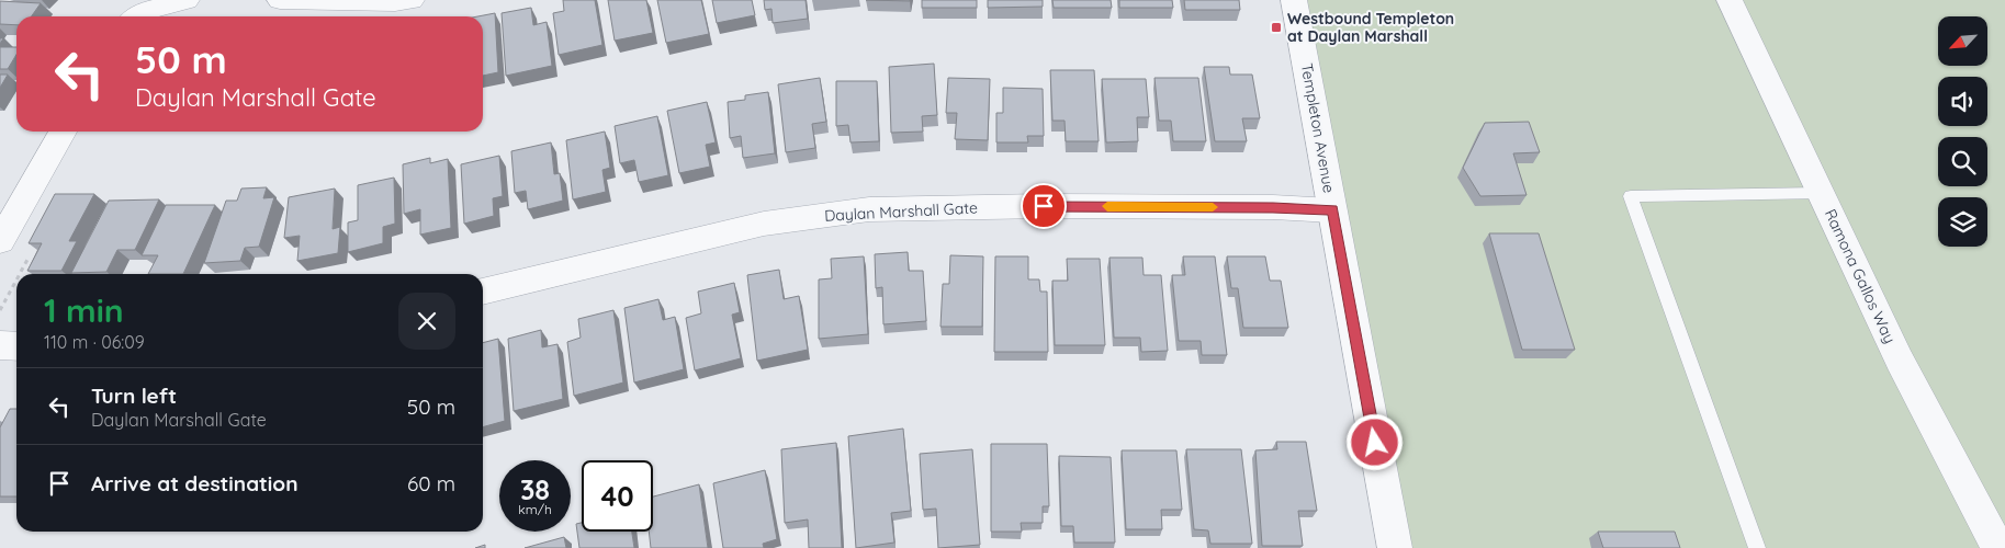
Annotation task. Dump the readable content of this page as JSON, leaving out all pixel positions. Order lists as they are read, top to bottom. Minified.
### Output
{"streets":{"street":["Templeton Avenue","Daylan Marshall Gate","Ramona Gallos Way"]},"crossings":[["Templeton Avenue","Daylan Marshall Gate"]],"places":{"transit":["Westbound Templeton at Daylan Marshall"]},"north":"bottom left","page":{"turn":["50 m","Daylan Marshall Gate"],"heading":["1 min","110 m · 06:09"],"list":[{"name":"Turn left","note":"Daylan Marshall Gate","value":"50 m"},{"name":"Arrive at destination","value":"60 m"}],"speed":"38 km/h","limit":"40"}}
